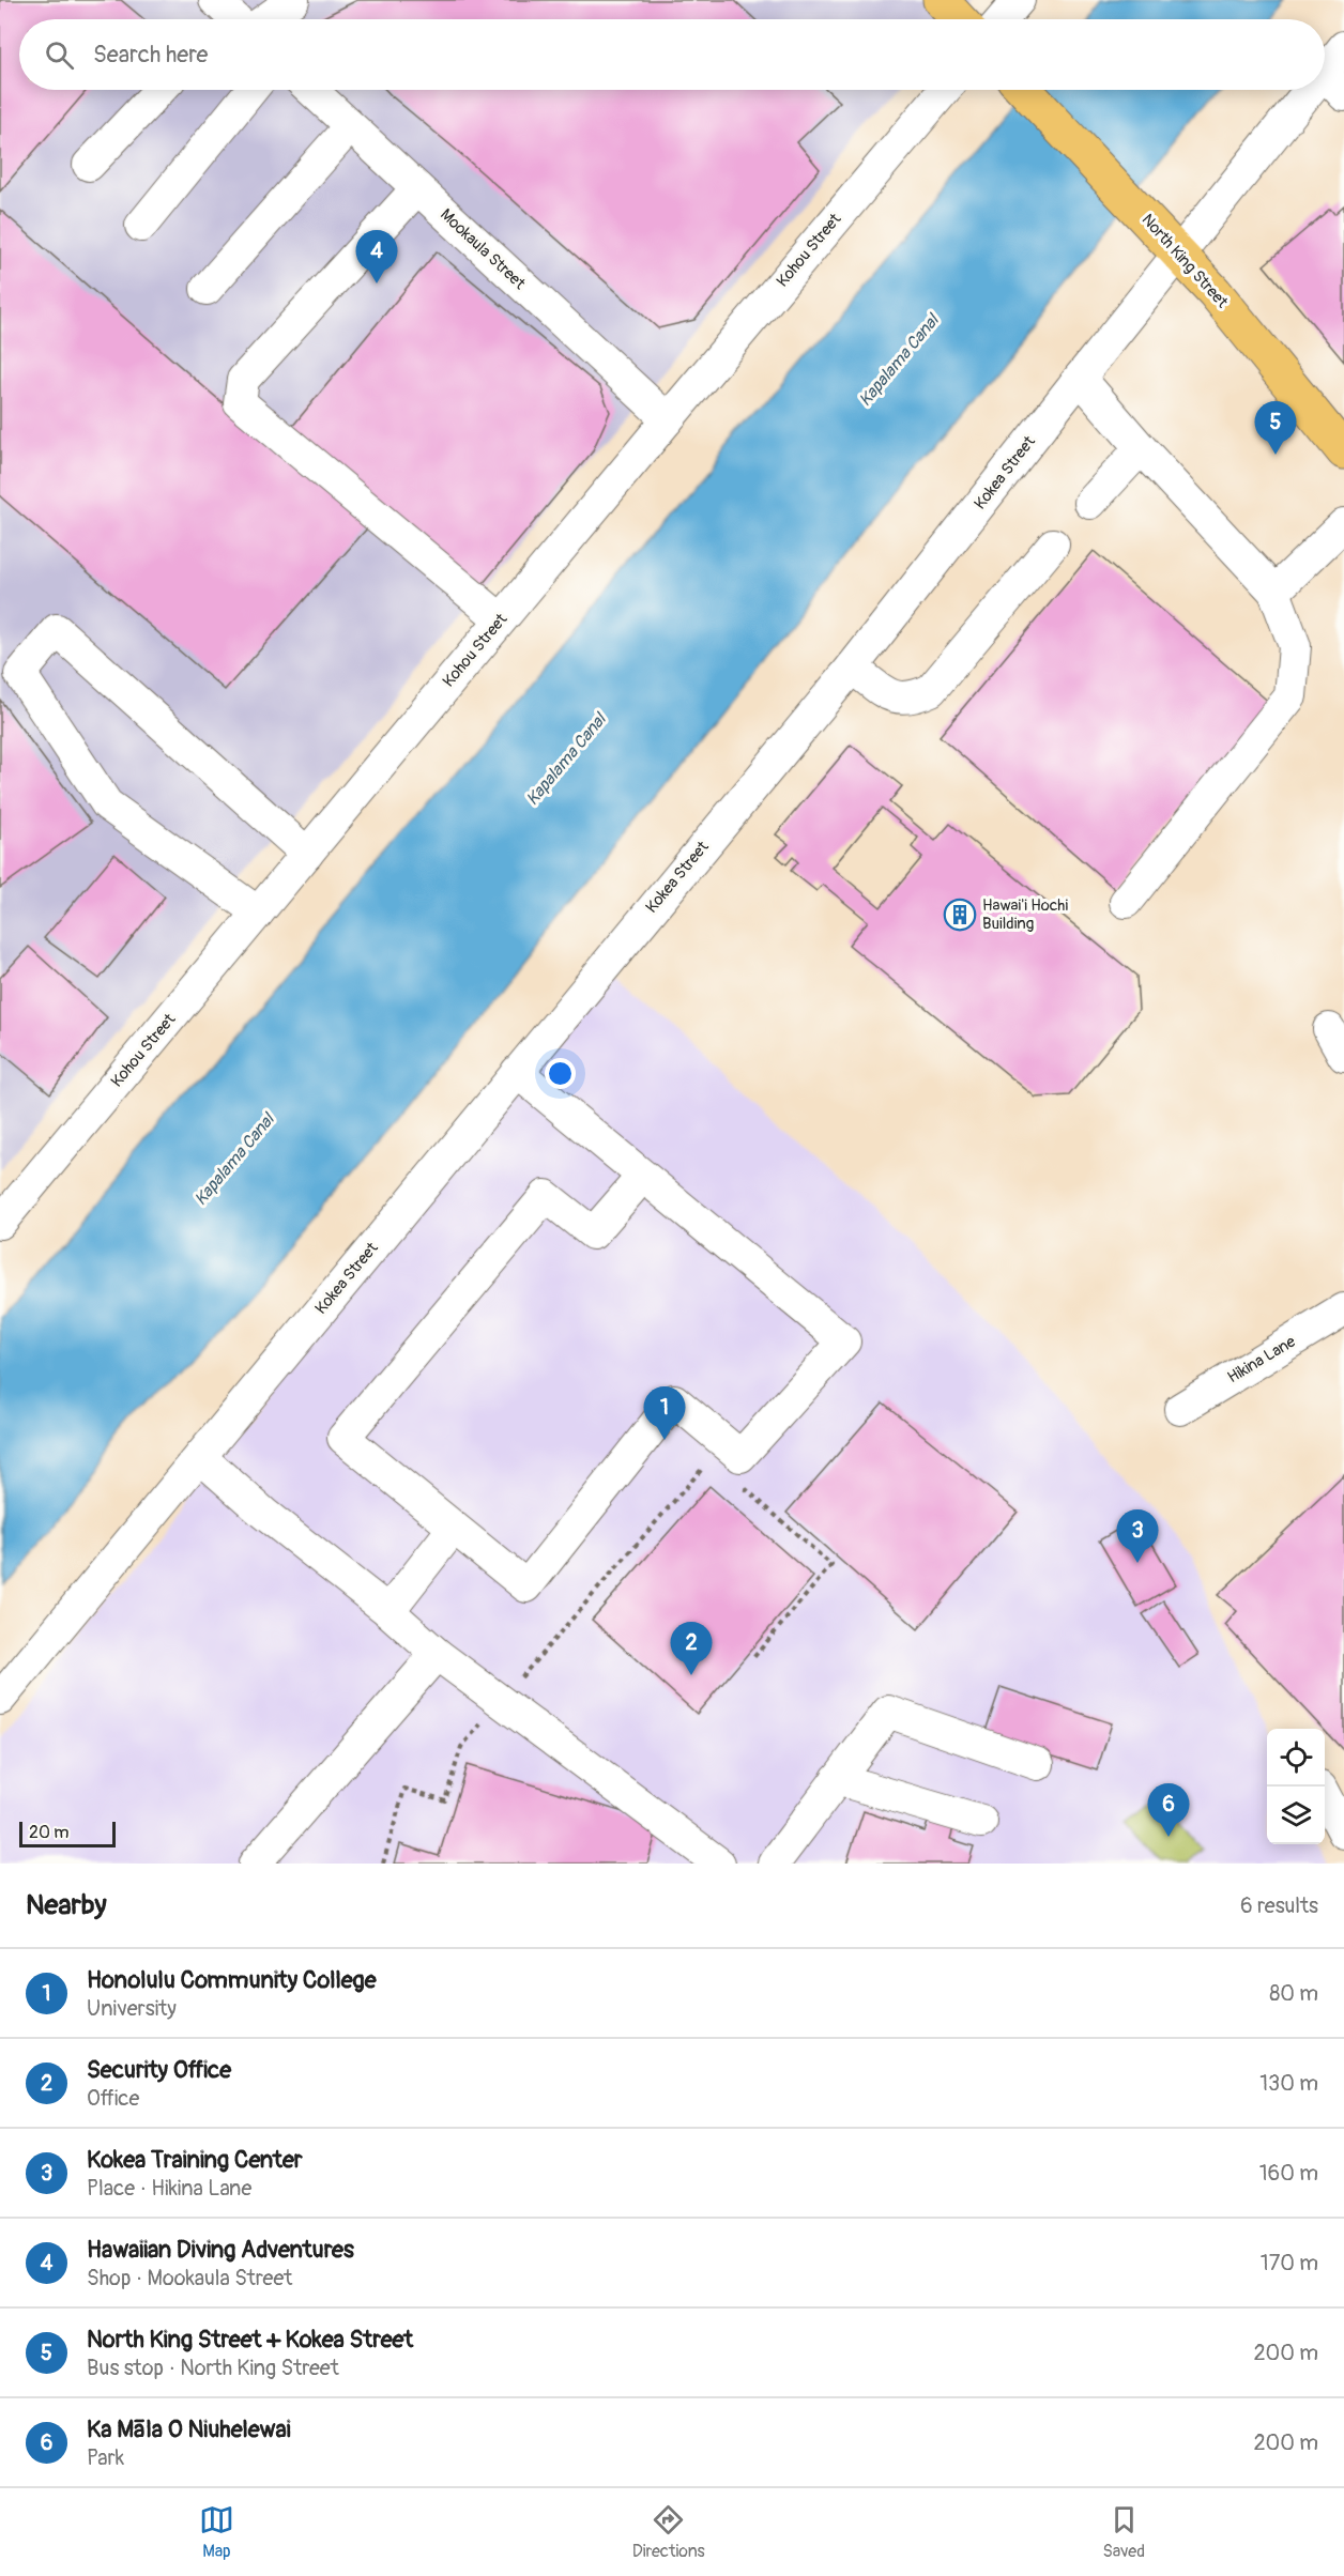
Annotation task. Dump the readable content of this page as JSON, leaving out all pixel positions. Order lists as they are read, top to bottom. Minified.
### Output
{"streets":{"main road":["North King Street"],"street":["Mookaula Street","Kohou Street","Kokea Street","Hikina Lane"]},"crossings":[["Mookaula Street","Kohou Street"],["North King Street","Kokea Street"]],"water":["Kapalama Canal"],"places":{"building":["Hawai'i Hochi Building"]},"scale_bar":"20 m","page":{"search":"Search here","pins":["4","5","1","3","2","6"],"scale":"20 m","heading":["Nearby","6 results"],"list":[{"mark":"1","name":"Honolulu Community College","note":"University","value":"80 m"},{"mark":"2","name":"Security Office","note":"Office","value":"130 m"},{"mark":"3","name":"Kokea Training Center","note":"Place · Hikina Lane","value":"160 m"},{"mark":"4","name":"Hawaiian Diving Adventures","note":"Shop · Mookaula Street","value":"170 m"},{"mark":"5","name":"North King Street + Kokea Street","note":"Bus stop · North King Street","value":"200 m"},{"mark":"6","name":"Ka Māla O Niuhelewai","note":"Park","value":"200 m"}],"nav":["Map","Directions","Saved"]}}
